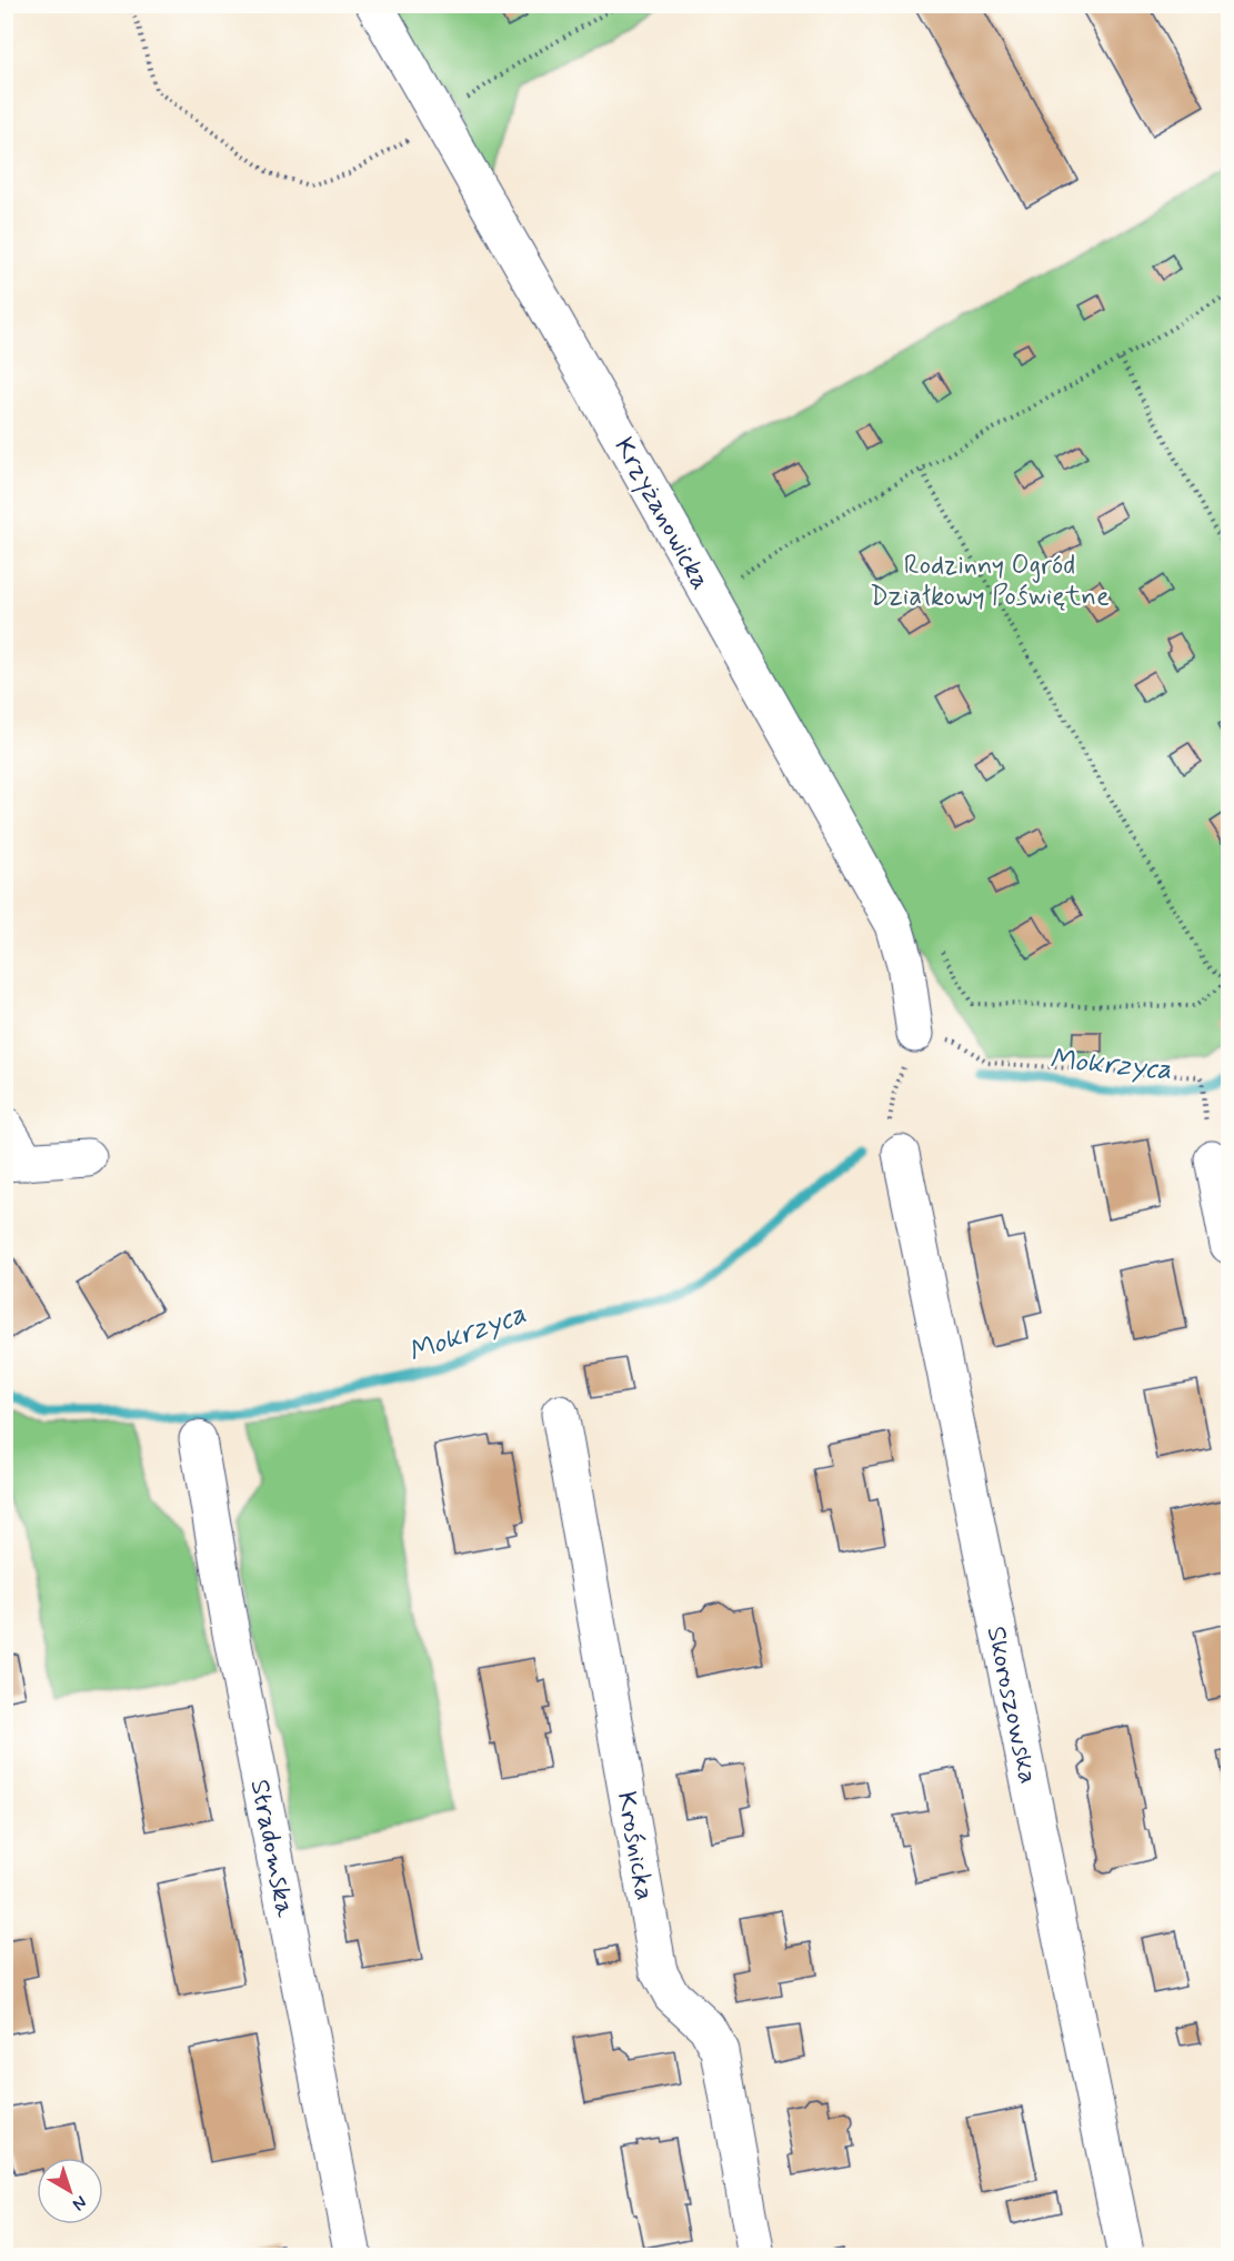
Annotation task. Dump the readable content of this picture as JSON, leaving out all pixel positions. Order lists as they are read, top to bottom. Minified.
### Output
{"streets":{"street":["Krzyżanowicka","Skoroszowska","Krośnicka","Stradomska"]},"water":["Mokrzyca"],"parks":["Rodzinny Ogród Działkowy Poświętne"],"north":"bottom right"}
